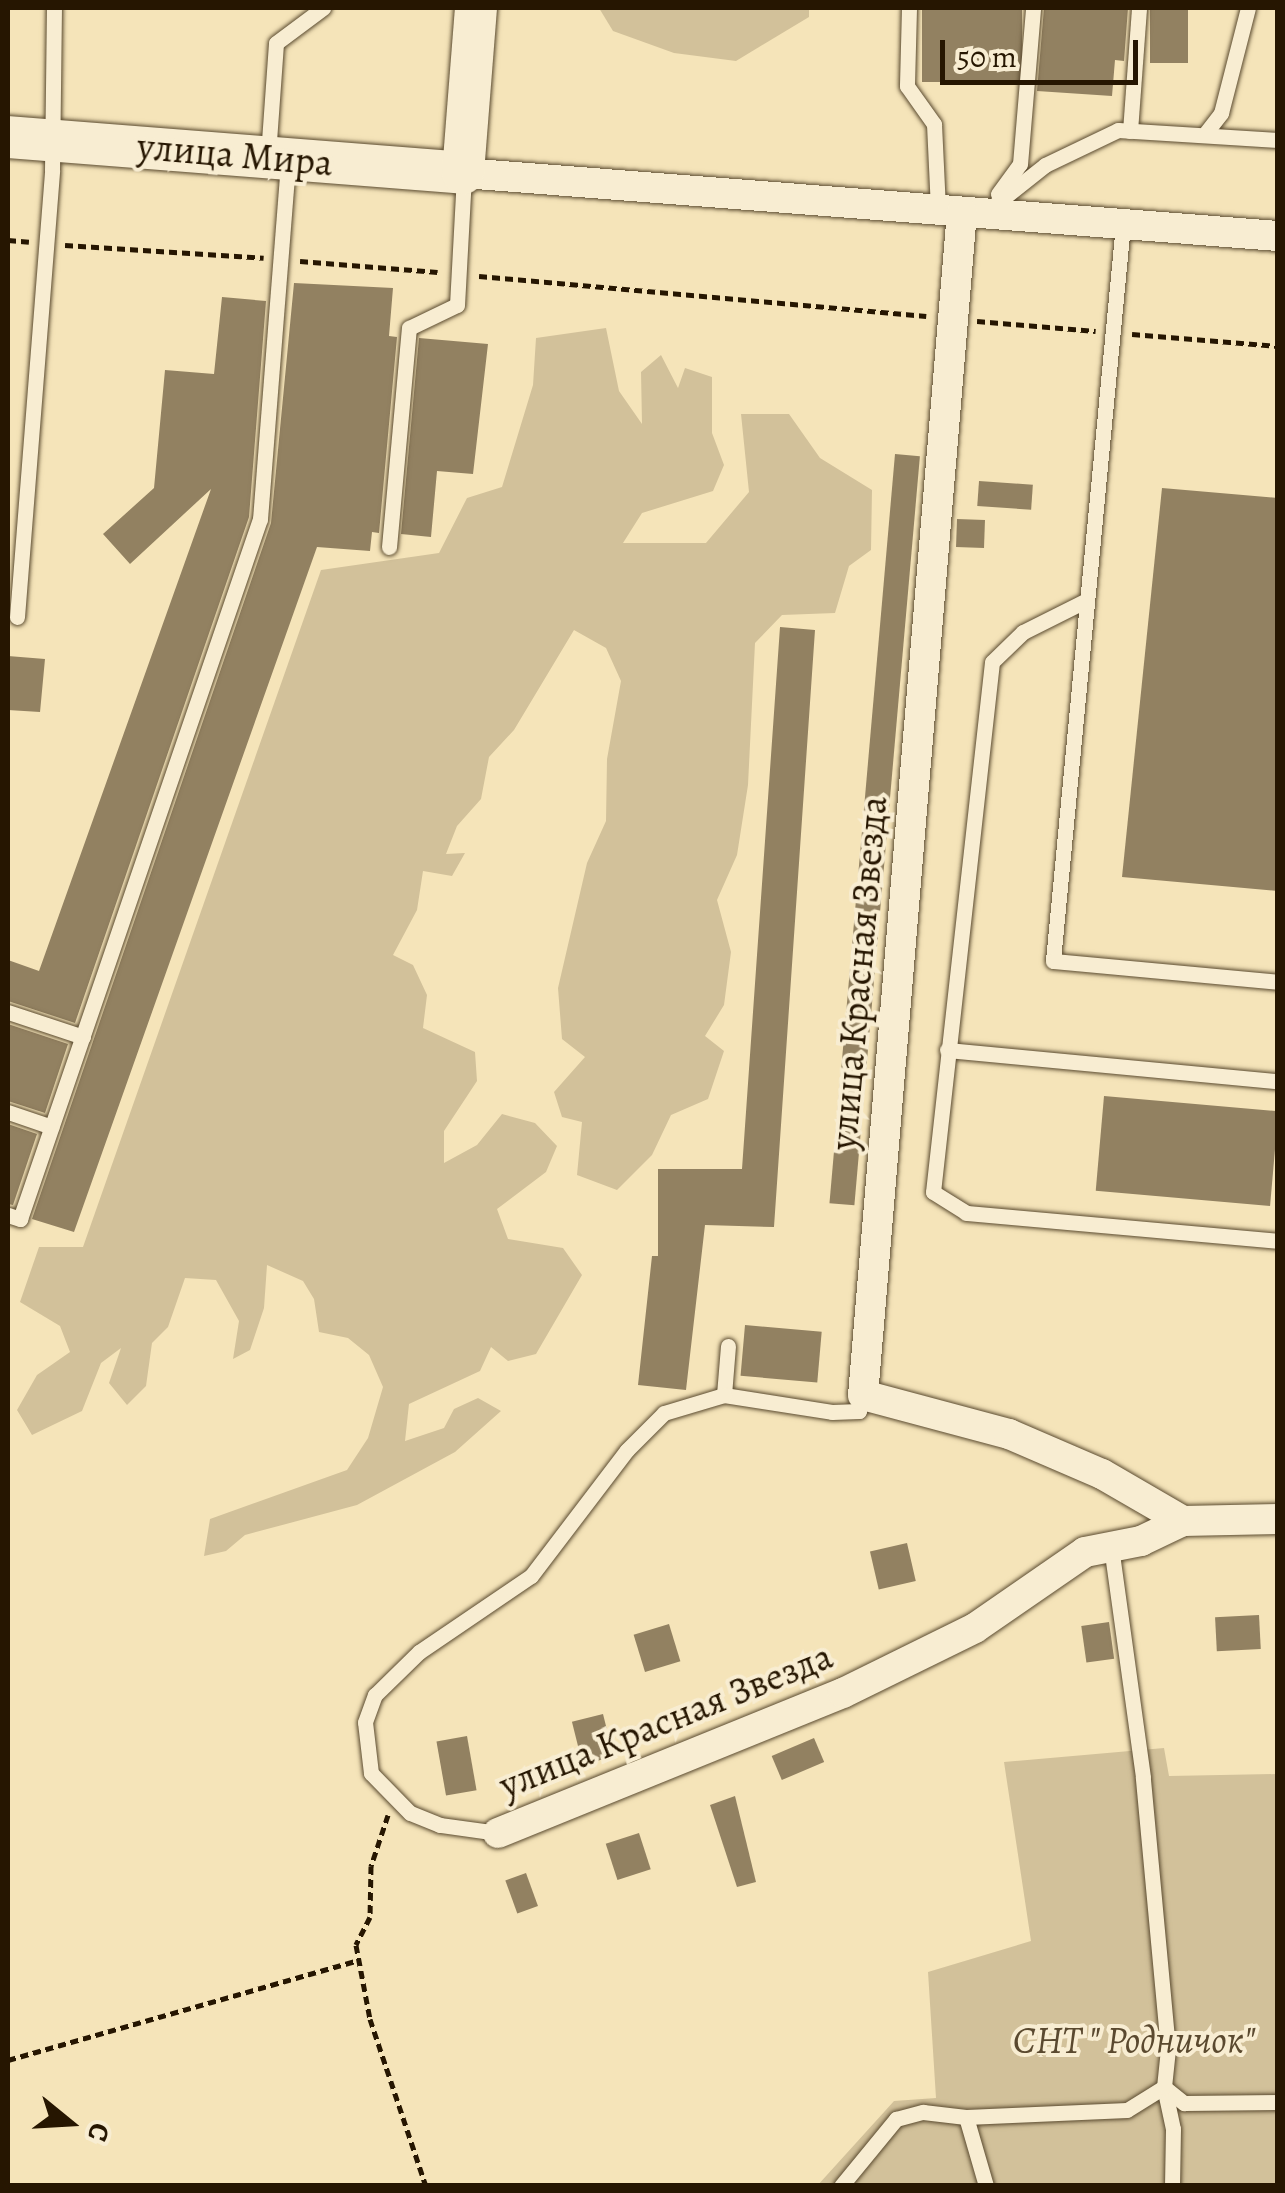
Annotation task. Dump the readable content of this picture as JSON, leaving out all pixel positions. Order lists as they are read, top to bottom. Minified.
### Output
{"streets":{"main road":["улица Мира"],"street":["улица Красная Звезда"]},"parks":["СНТ \" Родничок\""],"scale_bar":"50 m","north":"right"}
